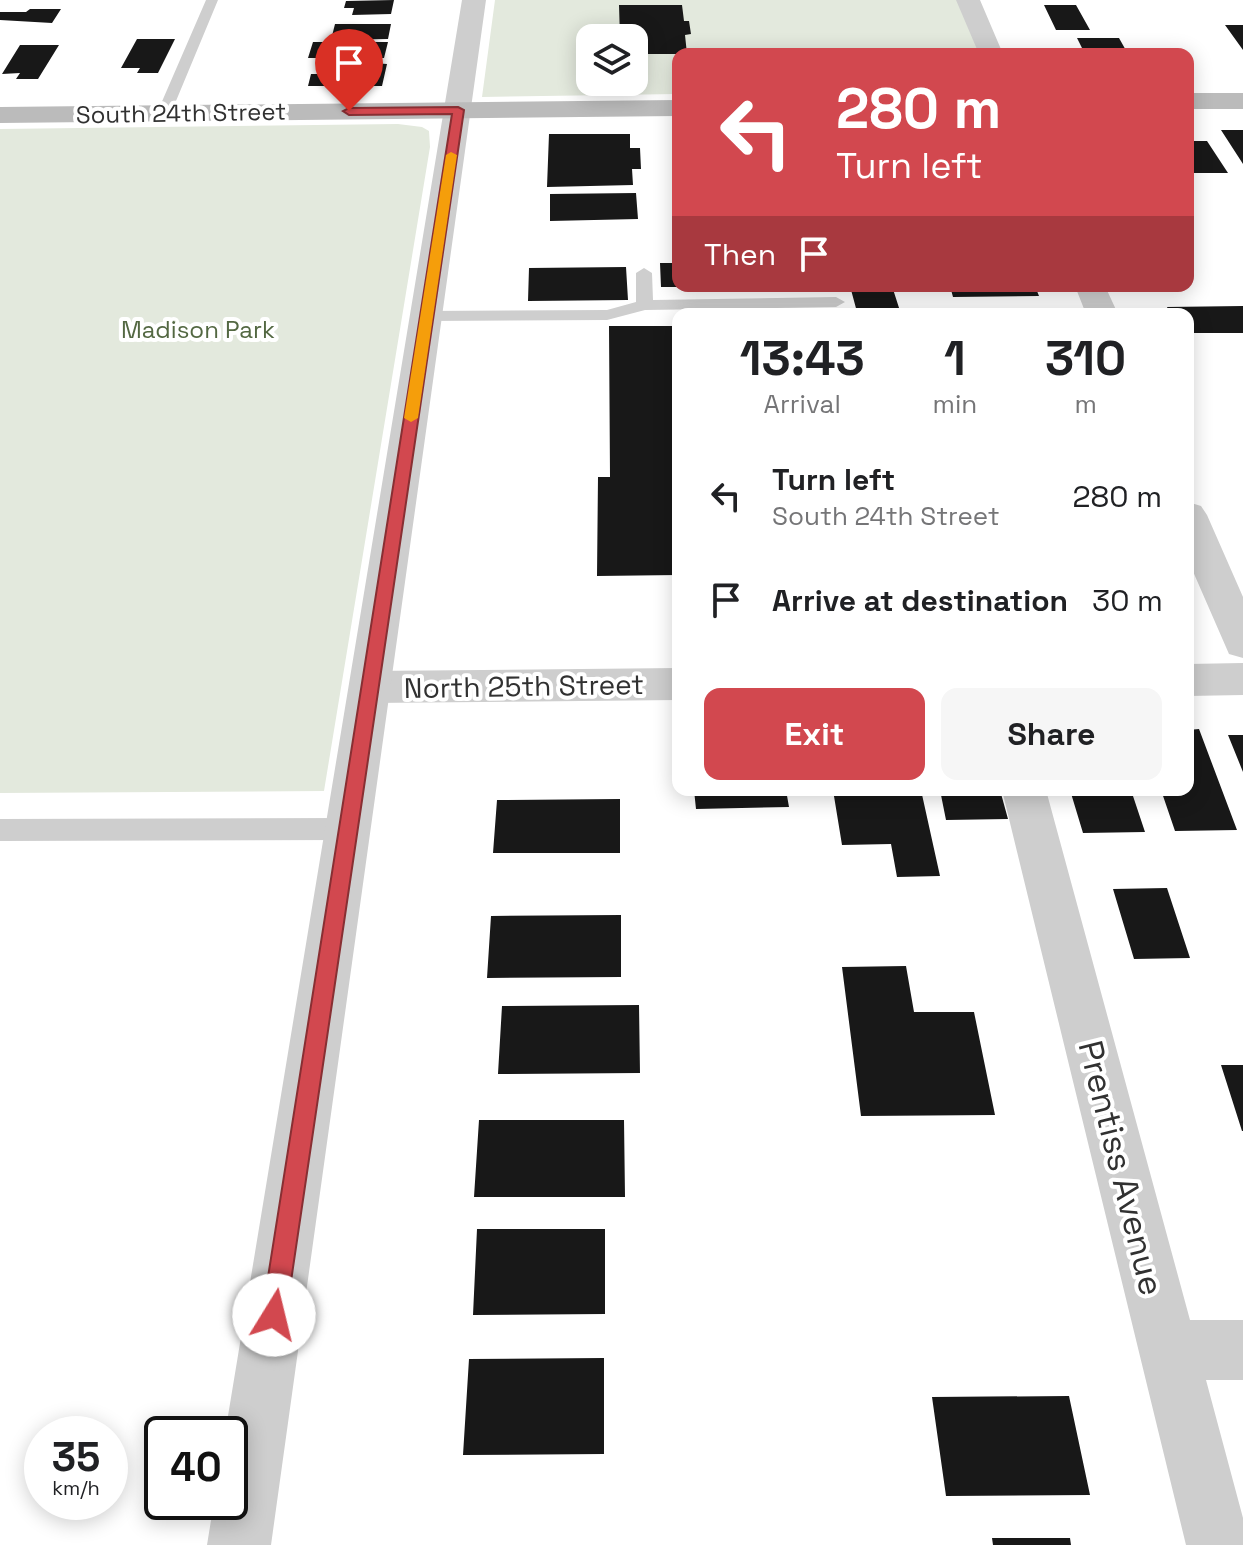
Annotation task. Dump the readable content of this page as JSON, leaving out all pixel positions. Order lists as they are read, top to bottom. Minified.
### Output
{"streets":{"main road":["South 24th Street"],"street":["North 25th Street","Prentiss Avenue"]},"parks":["Madison Park"],"page":{"turn":["280 m","Turn left"],"then":"Then","eta":["13:43","Arrival","1","min","310","m"],"list":[{"name":"Turn left","note":"South 24th Street","value":"280 m"},{"name":"Arrive at destination","value":"30 m"}],"buttons":["Exit","Share"],"speed":"35 km/h","limit":"40"}}
